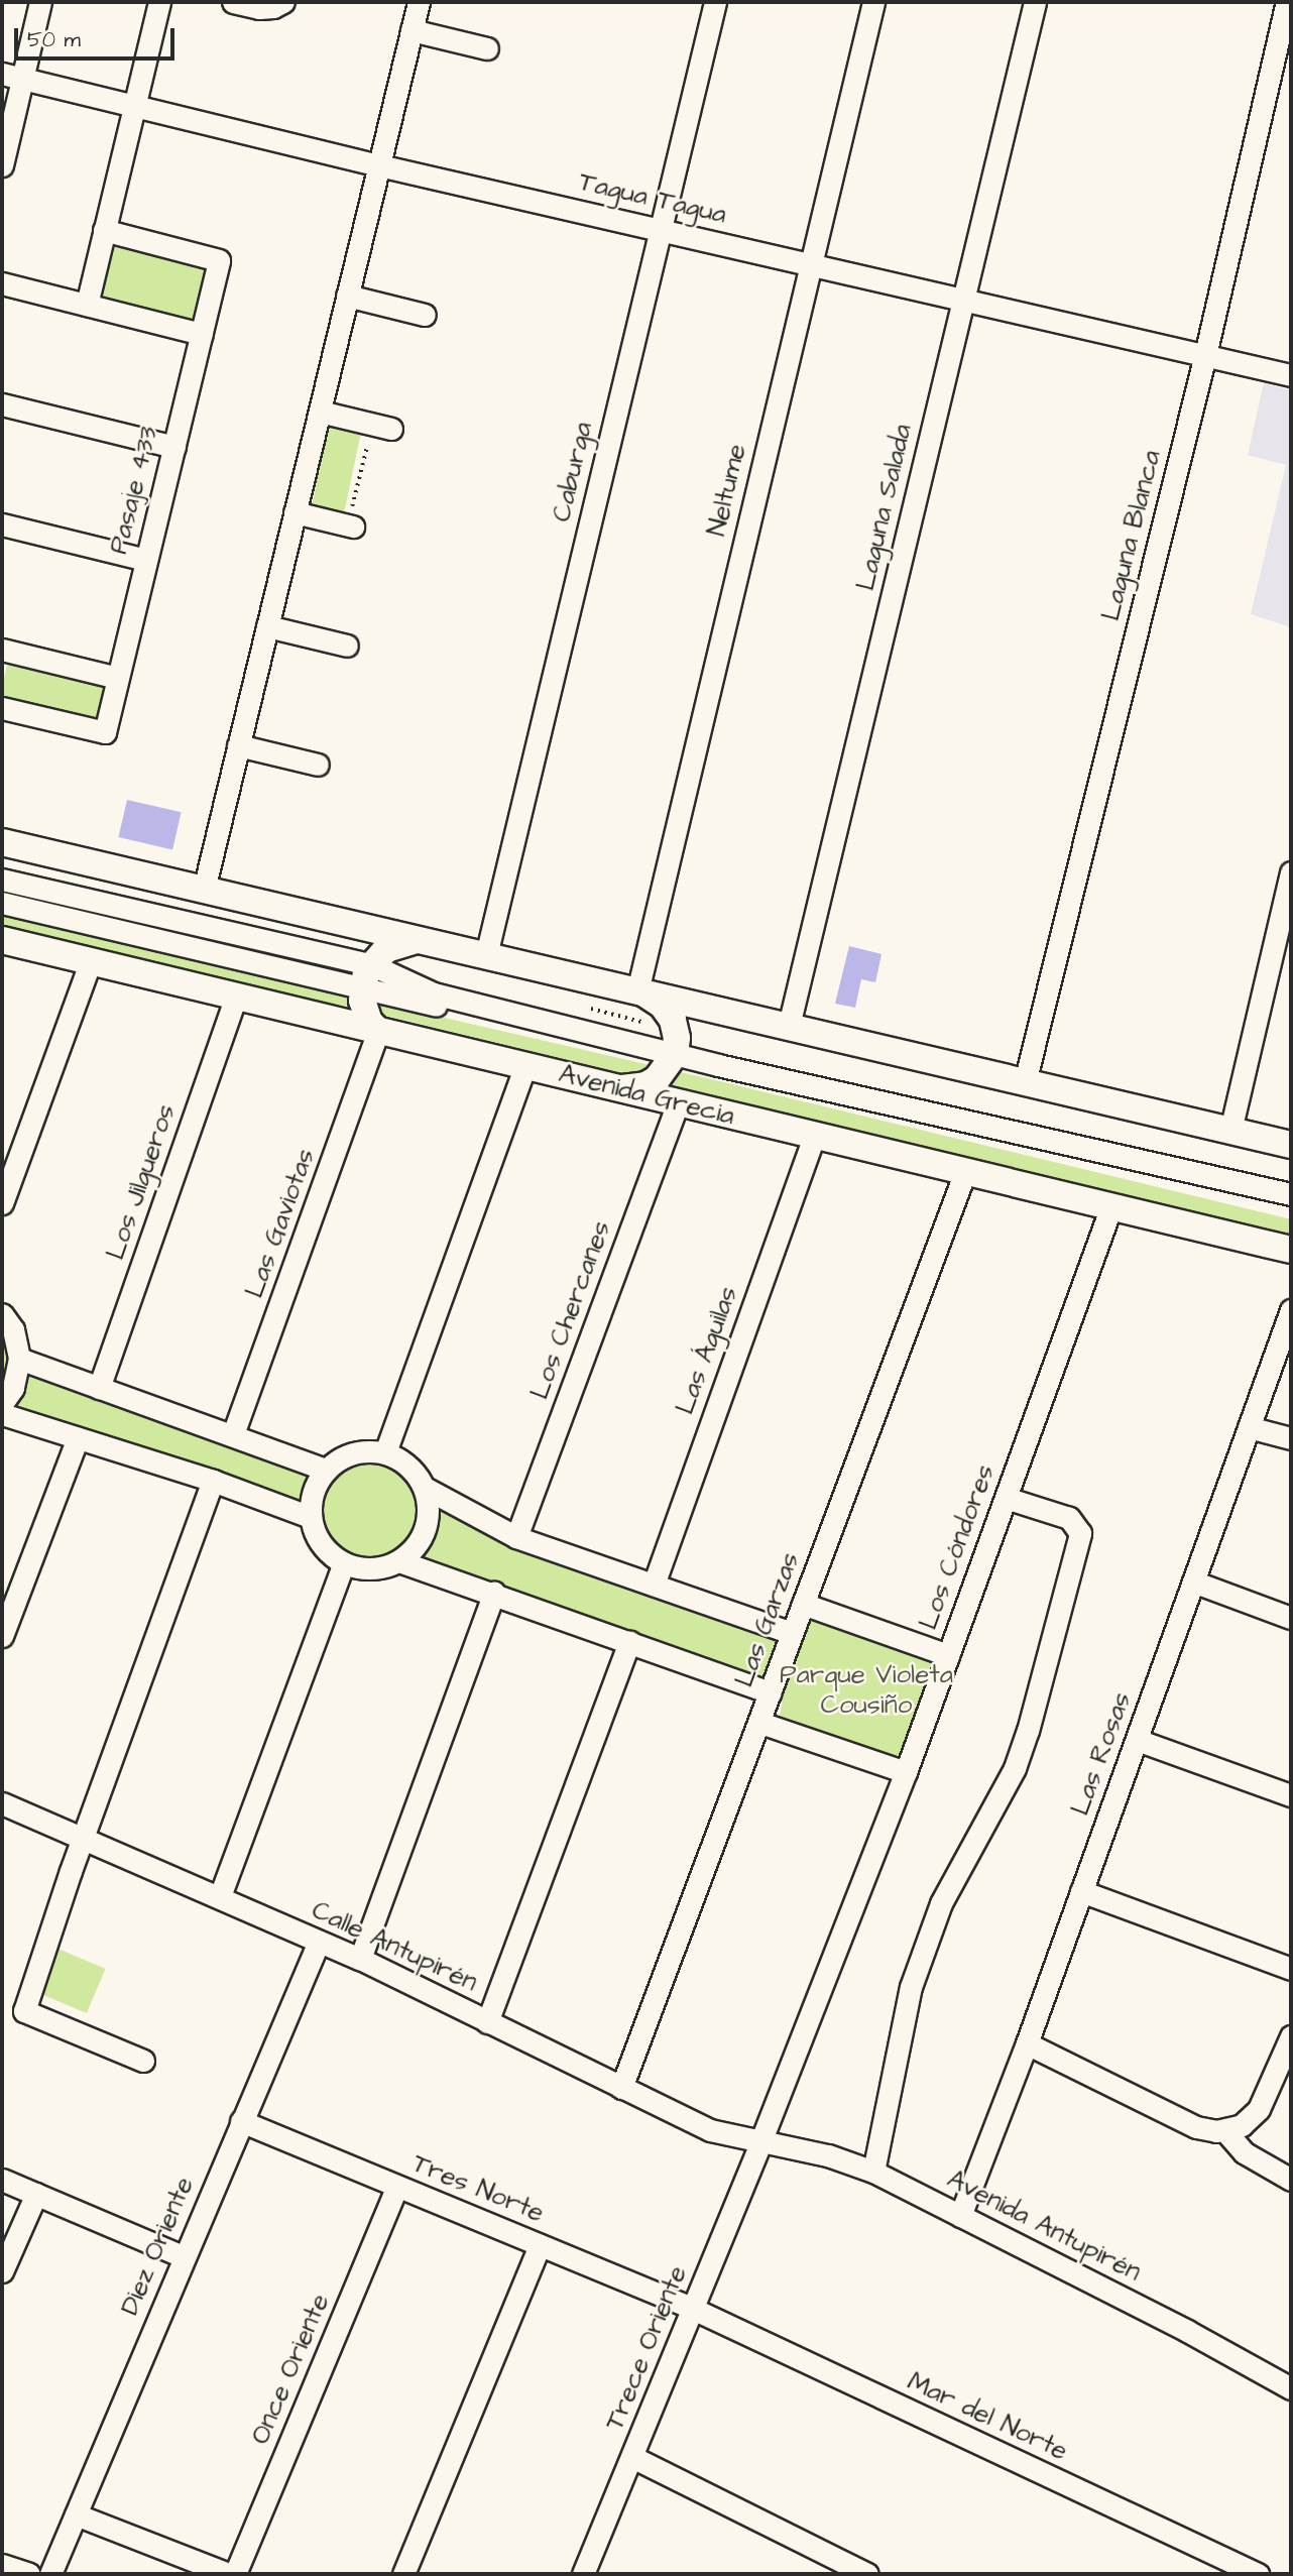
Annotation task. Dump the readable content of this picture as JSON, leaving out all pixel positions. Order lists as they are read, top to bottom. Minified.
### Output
{"streets":{"main road":["Avenida Grecia"],"street":["Tagua Tagua","Caburga","Pasaje 433","Neltume","Laguna Salada","Laguna Blanca","Los Jilgueros","Las Gaviotas","Los Chercanes","Las Águilas","Los Cóndores","Las Garzas","Las Rosas","Calle Antupirén","Tres Norte","Avenida Antupirén","Diez Oriente","Trece Oriente","Once Oriente","Mar del Norte"]},"crossings":[["Tagua Tagua","Caburga"],["Tagua Tagua","Neltume"],["Tagua Tagua","Laguna Salada"],["Tagua Tagua","Laguna Blanca"],["Avenida Grecia","Los Jilgueros"],["Avenida Grecia","Las Gaviotas"],["Avenida Grecia","Los Chercanes"],["Avenida Grecia","Las Águilas"],["Avenida Grecia","Los Cóndores"],["Avenida Grecia","Las Garzas"],["Los Cóndores","Calle Antupirén"],["Los Cóndores","Avenida Antupirén"],["Los Cóndores","Trece Oriente"],["Las Garzas","Calle Antupirén"],["Las Rosas","Avenida Antupirén"],["Calle Antupirén","Avenida Antupirén"],["Calle Antupirén","Diez Oriente"],["Calle Antupirén","Trece Oriente"],["Tres Norte","Diez Oriente"],["Tres Norte","Trece Oriente"],["Tres Norte","Once Oriente"],["Tres Norte","Mar del Norte"],["Avenida Antupirén","Trece Oriente"],["Trece Oriente","Mar del Norte"]],"parks":["Parque Violeta Cousiño"],"scale_bar":"50 m"}
